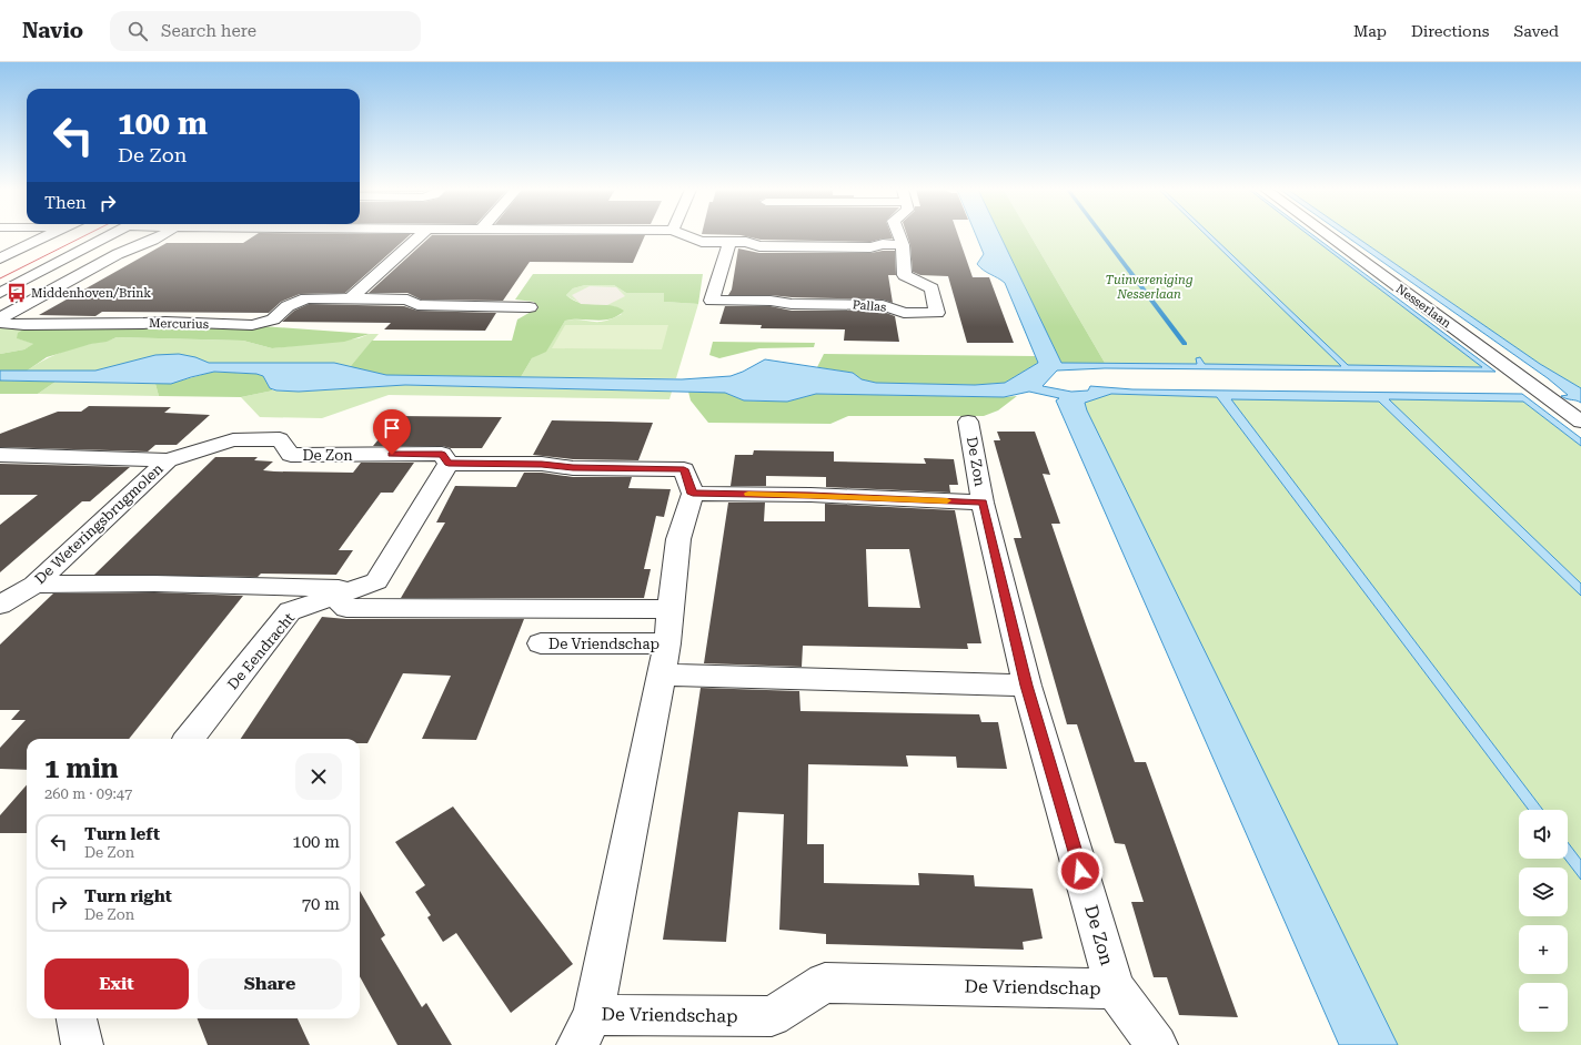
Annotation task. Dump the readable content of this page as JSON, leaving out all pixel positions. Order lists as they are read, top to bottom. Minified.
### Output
{"streets":{"street":["Pallas","Nesserlaan","Mercurius","De Zon","De Weteringsbrugmolen","De Vriendschap","De Eendracht"]},"crossings":[["De Zon","De Weteringsbrugmolen"],["De Zon","De Vriendschap"],["De Zon","De Eendracht"]],"parks":["Tuinvereniging Nesserlaan"],"places":{"bus stop":["Middenhoven/Brink"]},"page":{"header":"Navio","search":"Search here","nav":["Map","Directions","Saved"],"turn":["100 m","De Zon"],"then":"Then","heading":["1 min","260 m · 09:47"],"map_buttons":["+","−"],"list":[{"name":"Turn left","note":"De Zon","value":"100 m"},{"name":"Turn right","note":"De Zon","value":"70 m"}],"buttons":["Exit","Share"]}}
